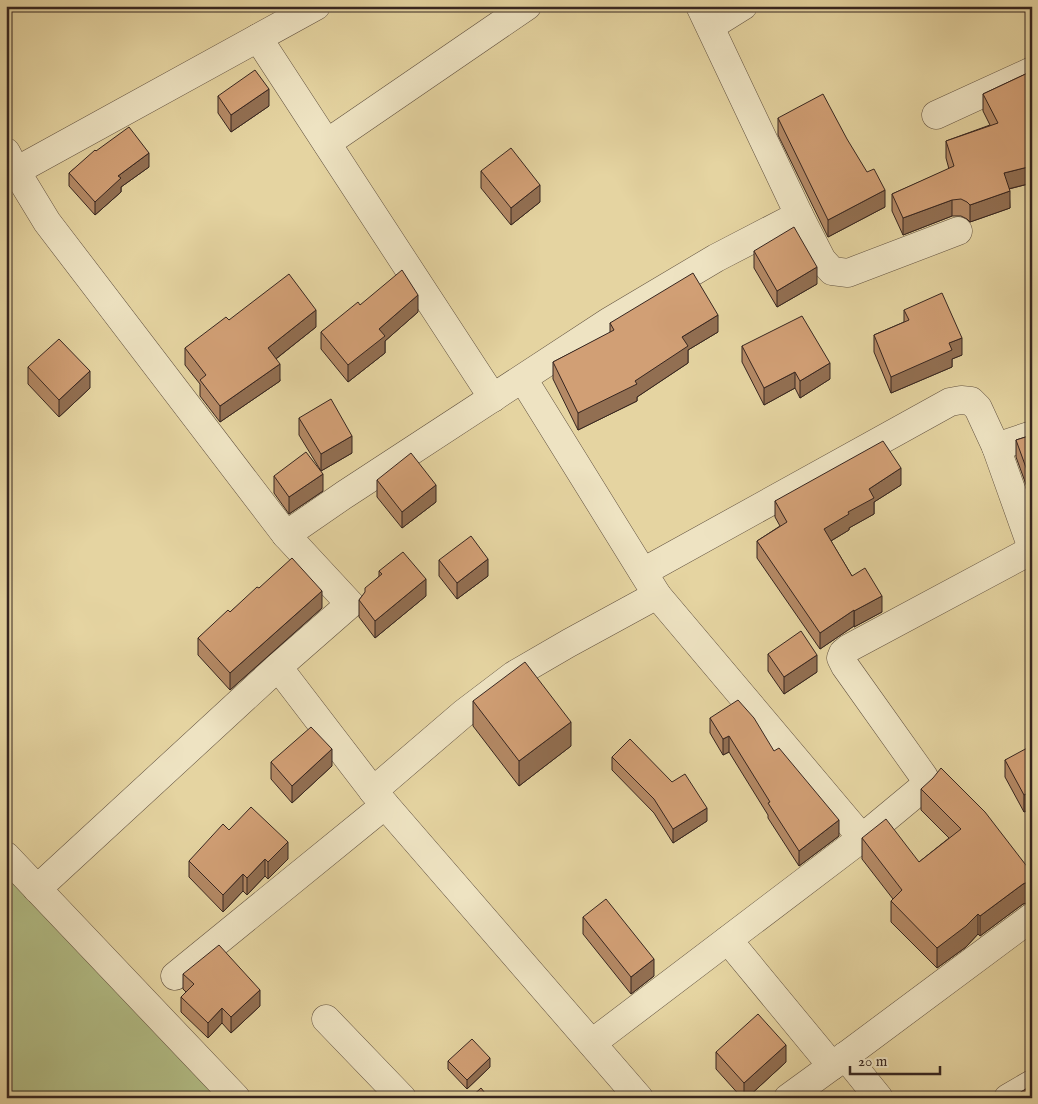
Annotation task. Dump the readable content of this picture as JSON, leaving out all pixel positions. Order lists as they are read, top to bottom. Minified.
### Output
{"scale_bar":"20 m"}
